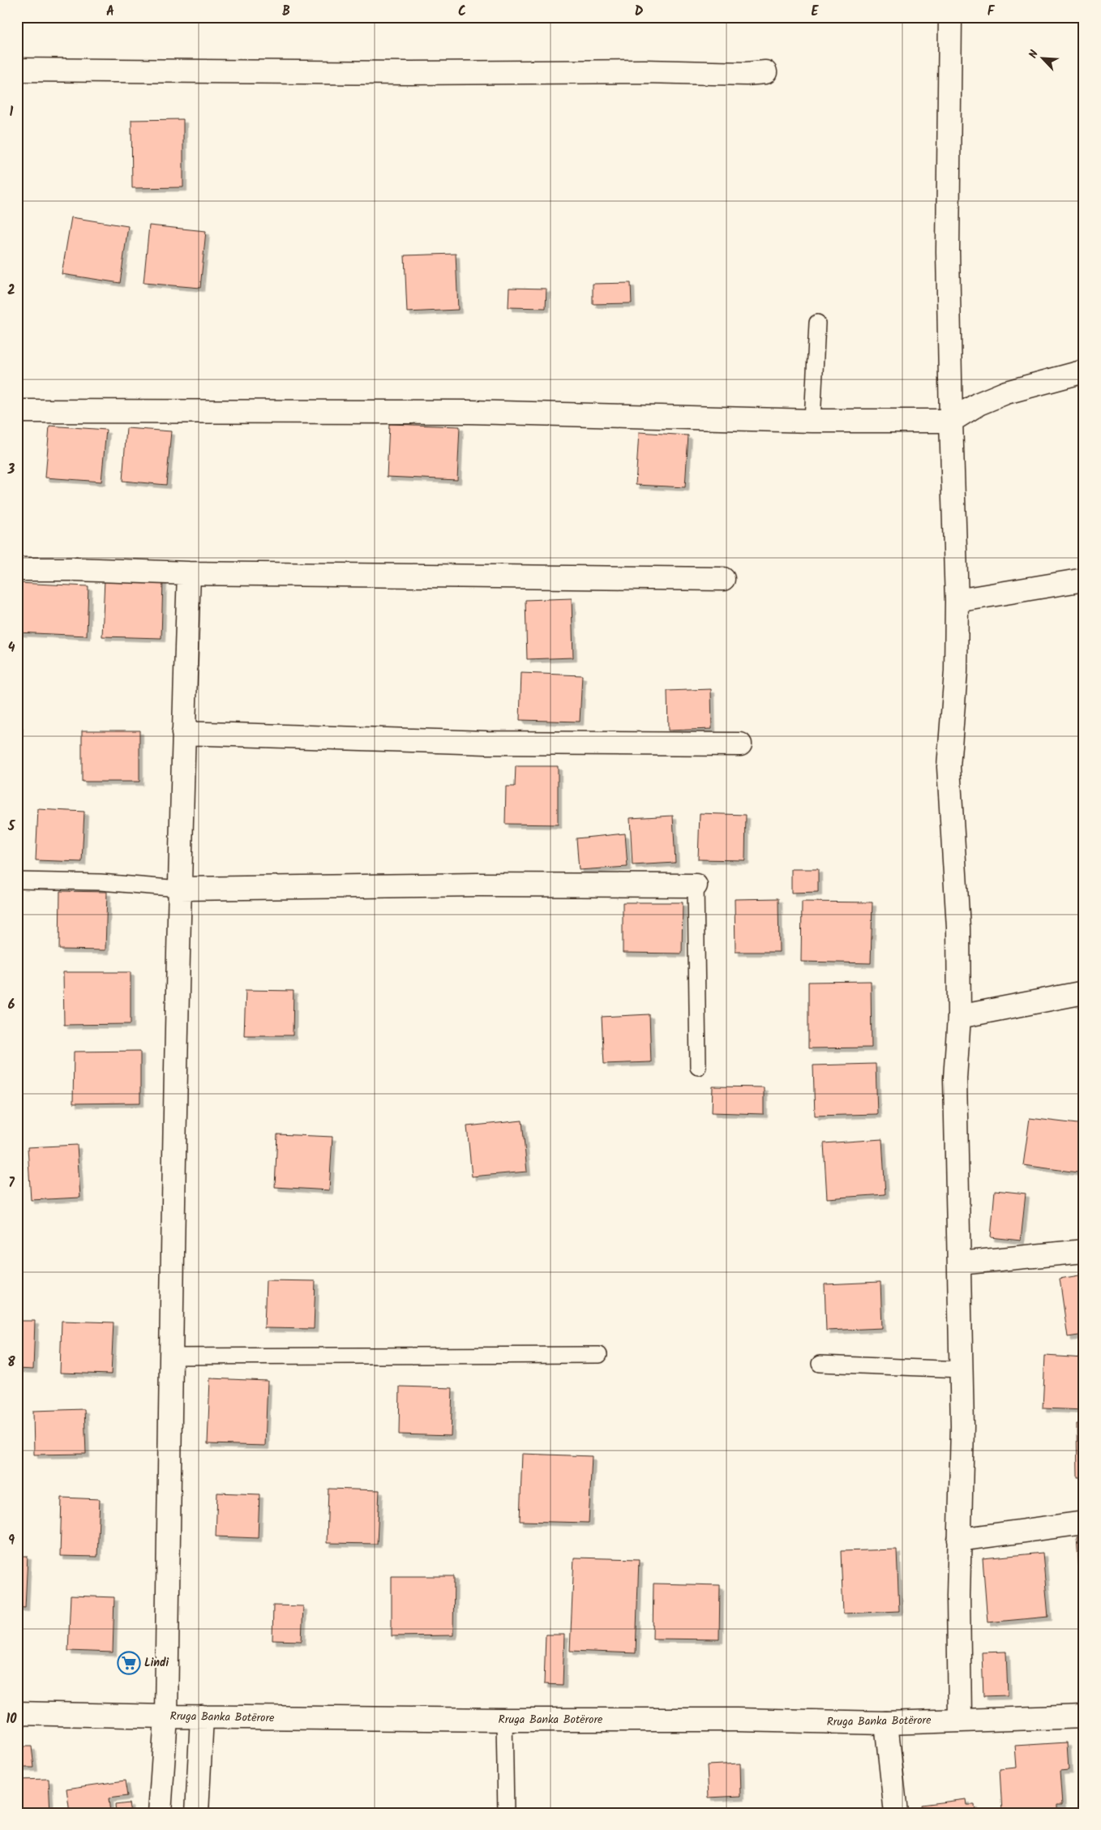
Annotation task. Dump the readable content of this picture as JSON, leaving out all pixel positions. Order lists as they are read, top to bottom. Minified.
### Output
{"streets":{"street":["Rruga Banka Botërore"]},"places":{"supermarket":["Lindi"]},"north":"top left","grid":{"columns":["A","B","C","D","E","F"],"rows":["1","2","3","4","5","6","7","8","9","10"]}}
